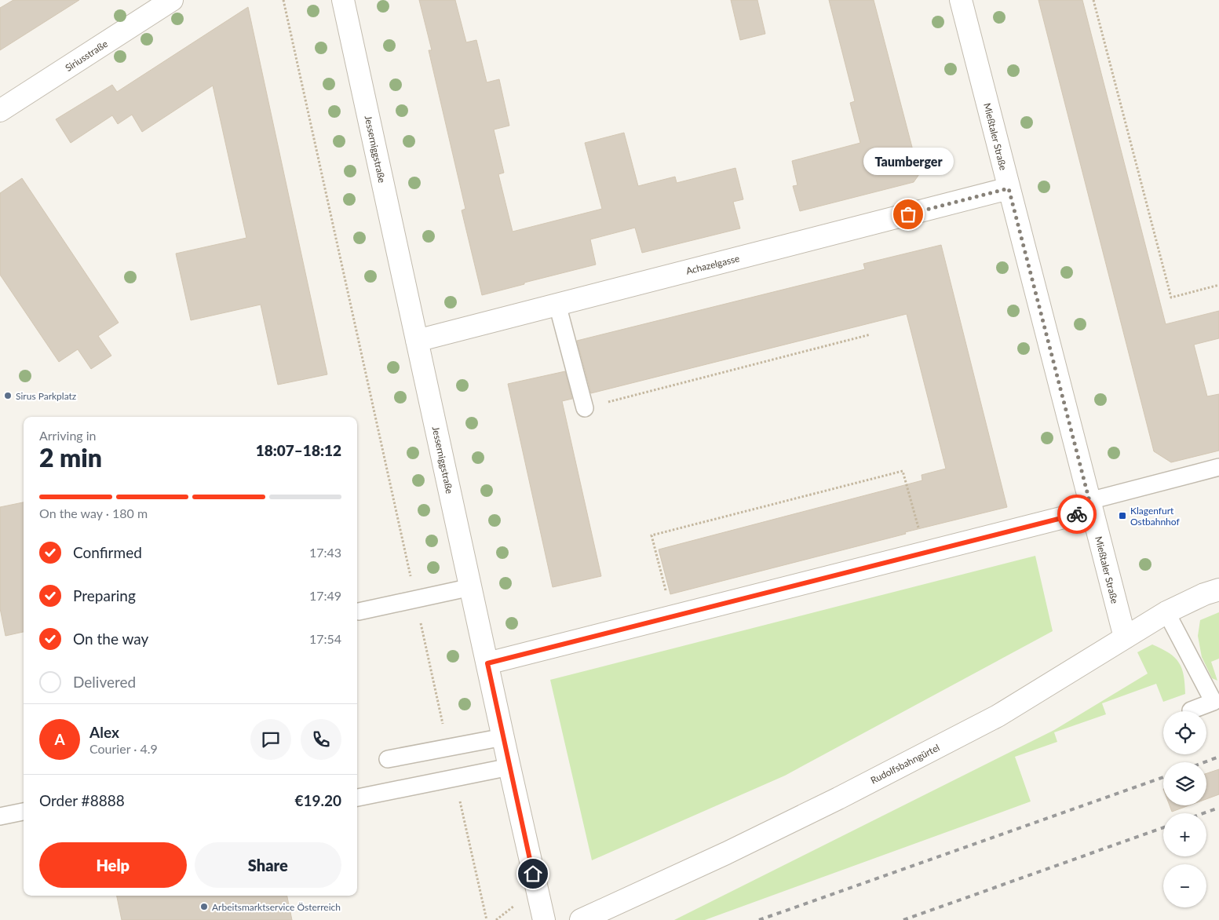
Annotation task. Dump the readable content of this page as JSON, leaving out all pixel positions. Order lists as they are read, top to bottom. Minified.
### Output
{"streets":{"street":["Siriusstraße","Mießtaler Straße","Jesserniggstraße","Achazelgasse","Rudolfsbahngürtel"]},"crossings":[["Mießtaler Straße","Achazelgasse"],["Mießtaler Straße","Rudolfsbahngürtel"],["Jesserniggstraße","Achazelgasse"]],"places":{"other":["Taumberger","Sirus Parkplatz","Arbeitsmarktservice Österreich"],"transit":["Klagenfurt Ostbahnhof"]},"page":{"bubble":"Taumberger","heading":["2 min","Arriving in","18:07–18:12"],"panel":["Alex","Courier · 4.9","Order #8888","€19.20"],"bar":"On the way · 180 m","list":[["Confirmed","17:43"],["Preparing","17:49"],["On the way","17:54"],"Delivered"],"map_buttons":["+","−"],"round":"A","buttons":["Help","Share"]}}
